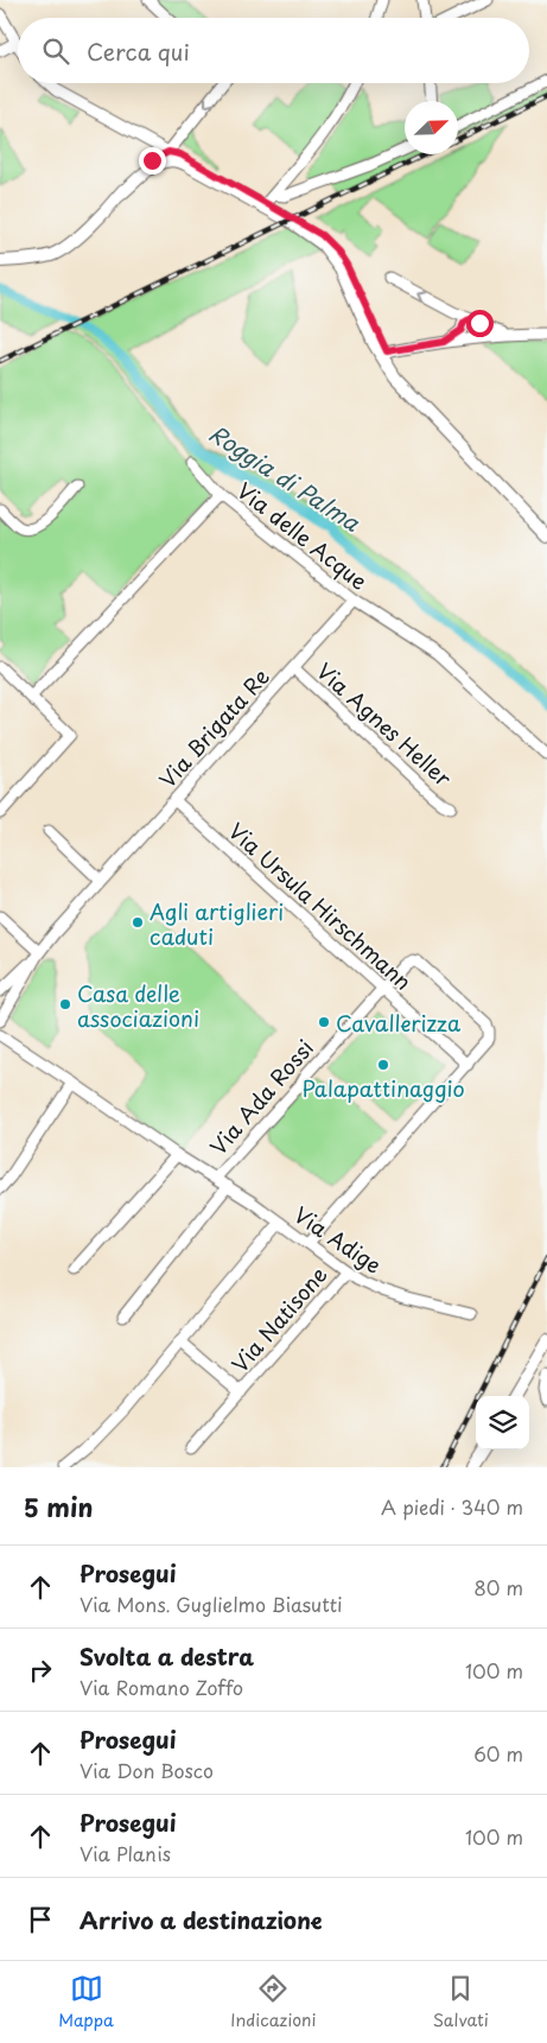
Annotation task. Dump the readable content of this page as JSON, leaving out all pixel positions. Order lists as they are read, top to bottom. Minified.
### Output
{"streets":{"street":["Via delle Acque","Via Agnes Heller","Via Brigata Re","Via Ursula Hirschmann","Via Ada Rossi","Via Adige","Via Natisone"]},"crossings":[["Via delle Acque","Via Brigata Re"],["Via Agnes Heller","Via Brigata Re"],["Via Brigata Re","Via Ursula Hirschmann"],["Via Ursula Hirschmann","Via Ada Rossi"],["Via Ada Rossi","Via Adige"],["Via Adige","Via Natisone"]],"water":["Roggia di Palma"],"places":["Agli artiglieri caduti","Casa delle associazioni","Cavallerizza","Palapattinaggio"],"north":"top right","page":{"search":"Cerca qui","heading":["5 min","A piedi · 340 m"],"list":[["Prosegui","Via Mons. Guglielmo Biasutti","80 m"],["Svolta a destra","Via Romano Zoffo","100 m"],["Prosegui","Via Don Bosco","60 m"],["Prosegui","Via Planis","100 m"],"Arrivo a destinazione"],"nav":["Mappa","Indicazioni","Salvati"]}}
